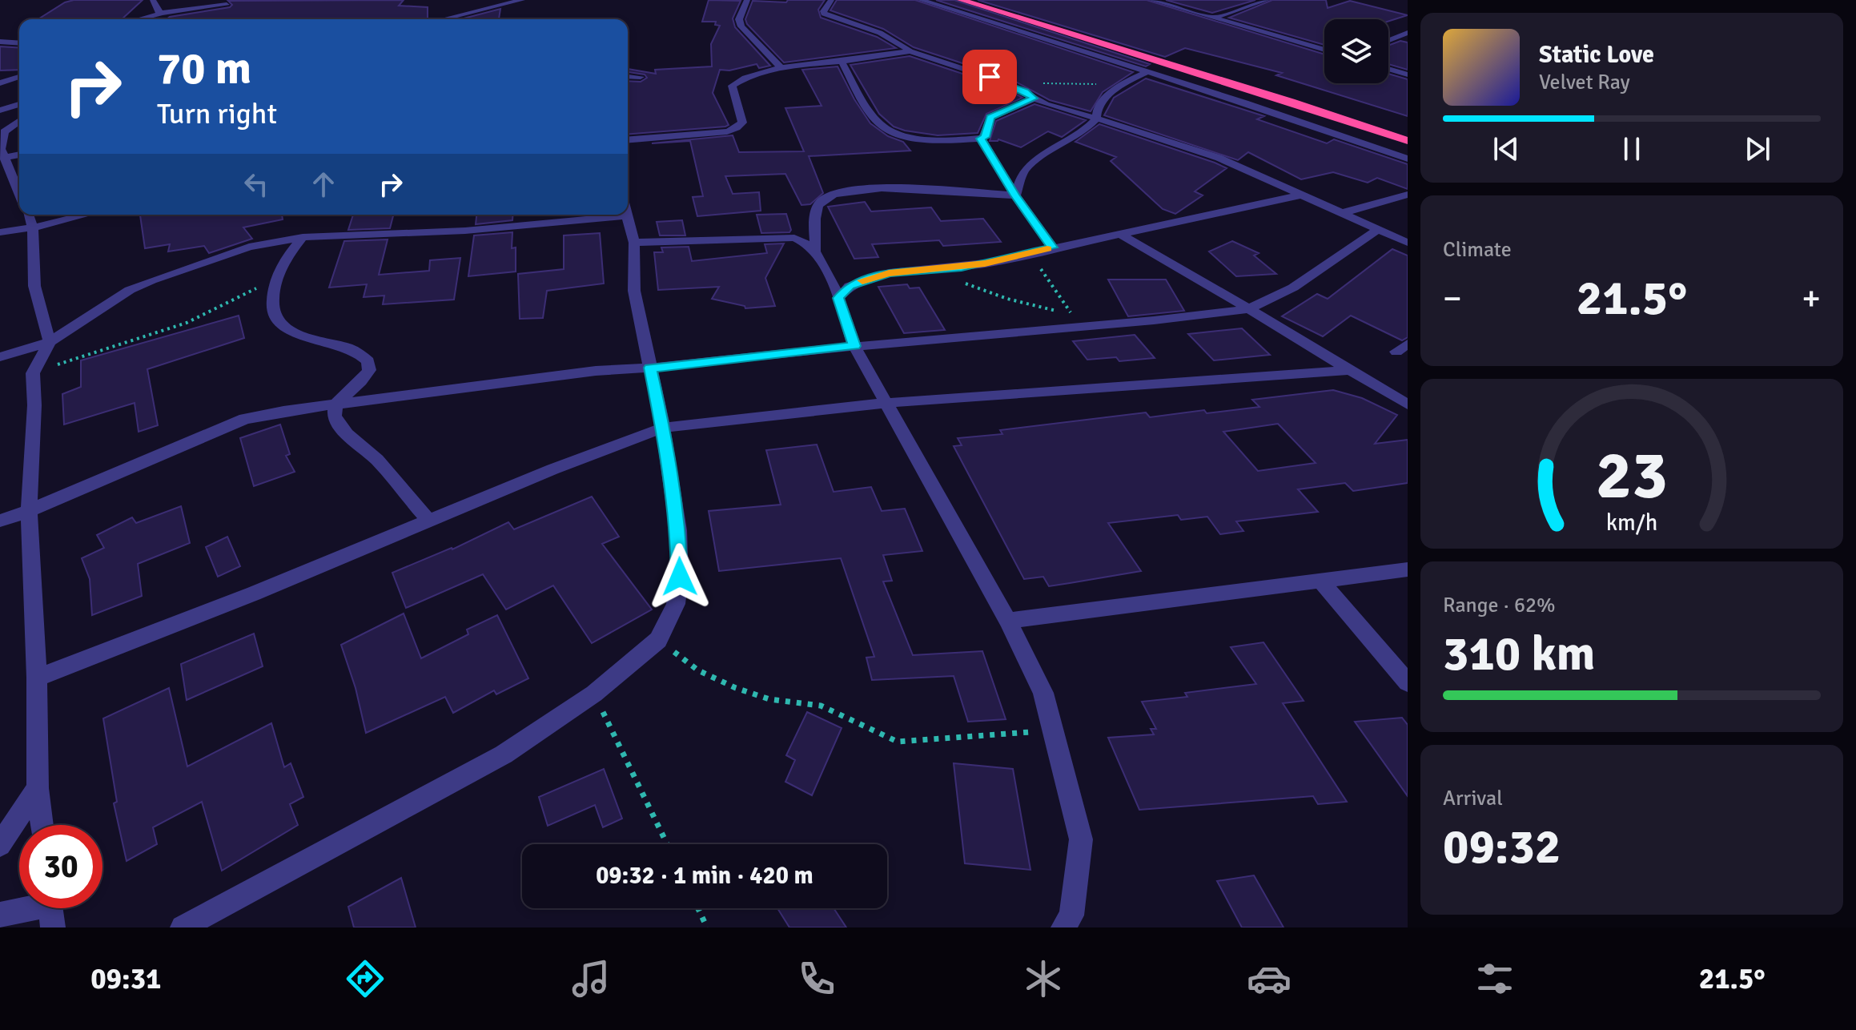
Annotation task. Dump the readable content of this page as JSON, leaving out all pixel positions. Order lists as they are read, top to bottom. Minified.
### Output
{"page":{"turn":["70 m","Turn right"],"song":["Static Love","Velvet Ray"],"tile":["Climate",["Range · 62%","310 km"],["Arrival","09:32"]],"heat":["−","21.5°","+"],"limit":"30","trip":"09:32 · 1 min · 420 m","tabs":["09:31","21.5°"],"gauge":["23","km/h"]}}
